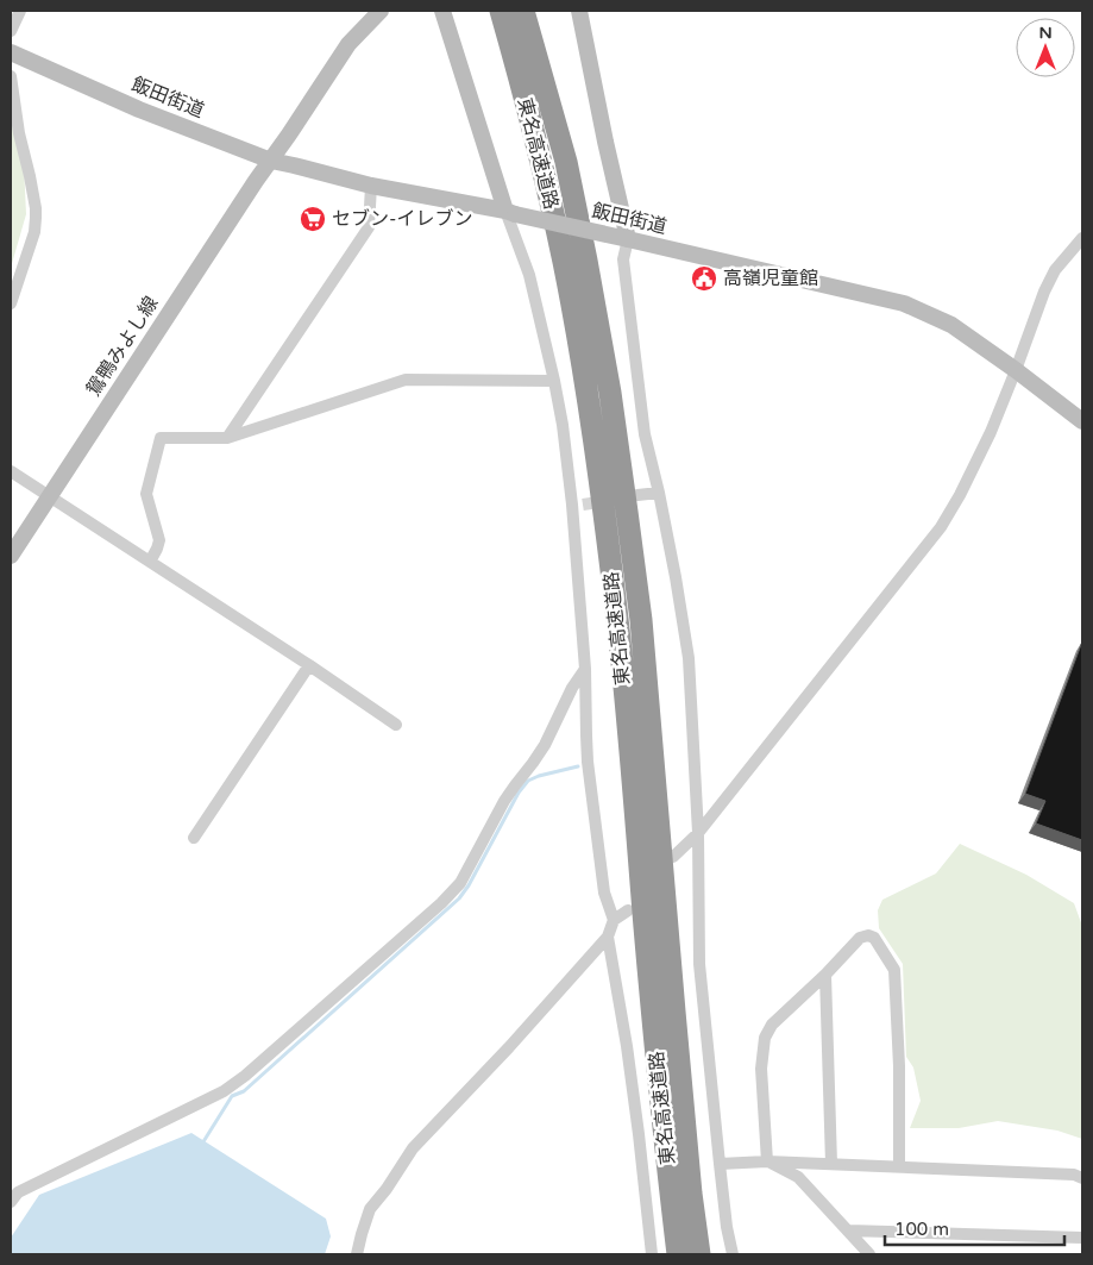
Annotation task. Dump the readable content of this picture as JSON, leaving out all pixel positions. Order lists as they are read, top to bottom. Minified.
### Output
{"streets":{"highway":["東名高速道路"],"main road":["飯田街道","鴛鴨みよし線"]},"crossings":[["飯田街道","鴛鴨みよし線"]],"places":{"supermarket":["セブン-イレブン"],"public building":["高嶺児童館"]},"scale_bar":"100 m","north":"top"}
